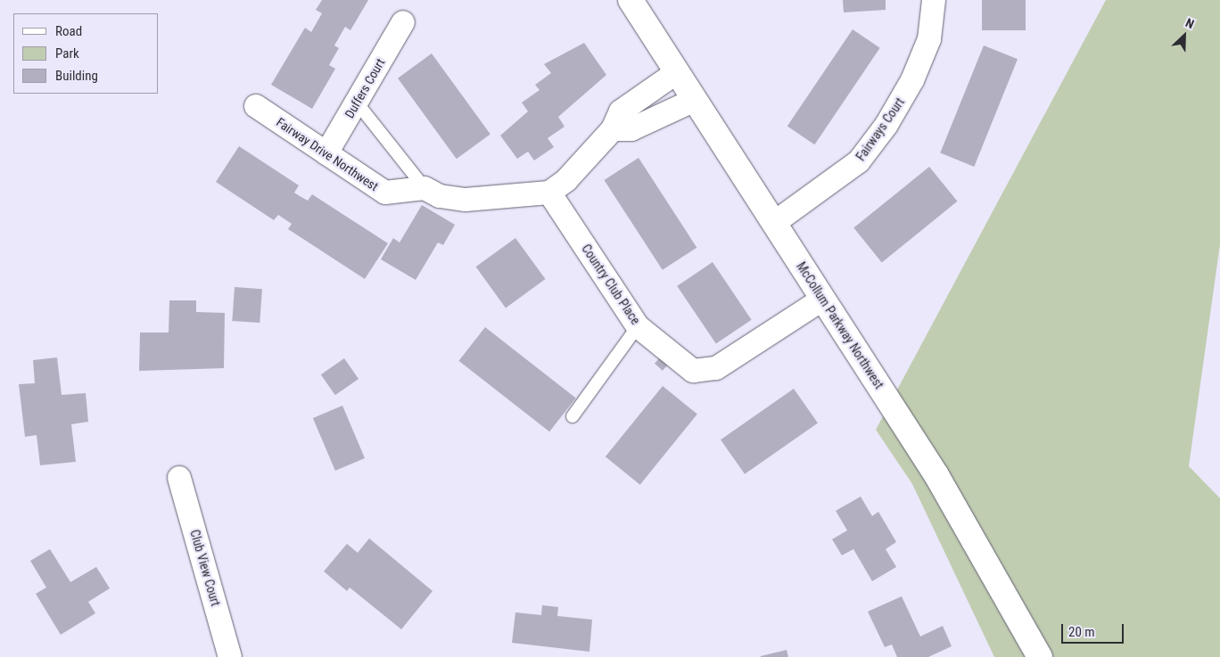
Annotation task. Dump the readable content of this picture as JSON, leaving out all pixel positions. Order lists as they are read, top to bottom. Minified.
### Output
{"streets":{"street":["Duffers Court","Fairways Court","Fairway Drive Northwest","Country Club Place","McCollum Parkway Northwest","Club View Court"]},"crossings":[["Duffers Court","Fairway Drive Northwest"],["Fairways Court","McCollum Parkway Northwest"],["Fairway Drive Northwest","Country Club Place"],["Country Club Place","McCollum Parkway Northwest"]],"legend":["Road","Park","Building"],"scale_bar":"20 m","north":"top right"}
